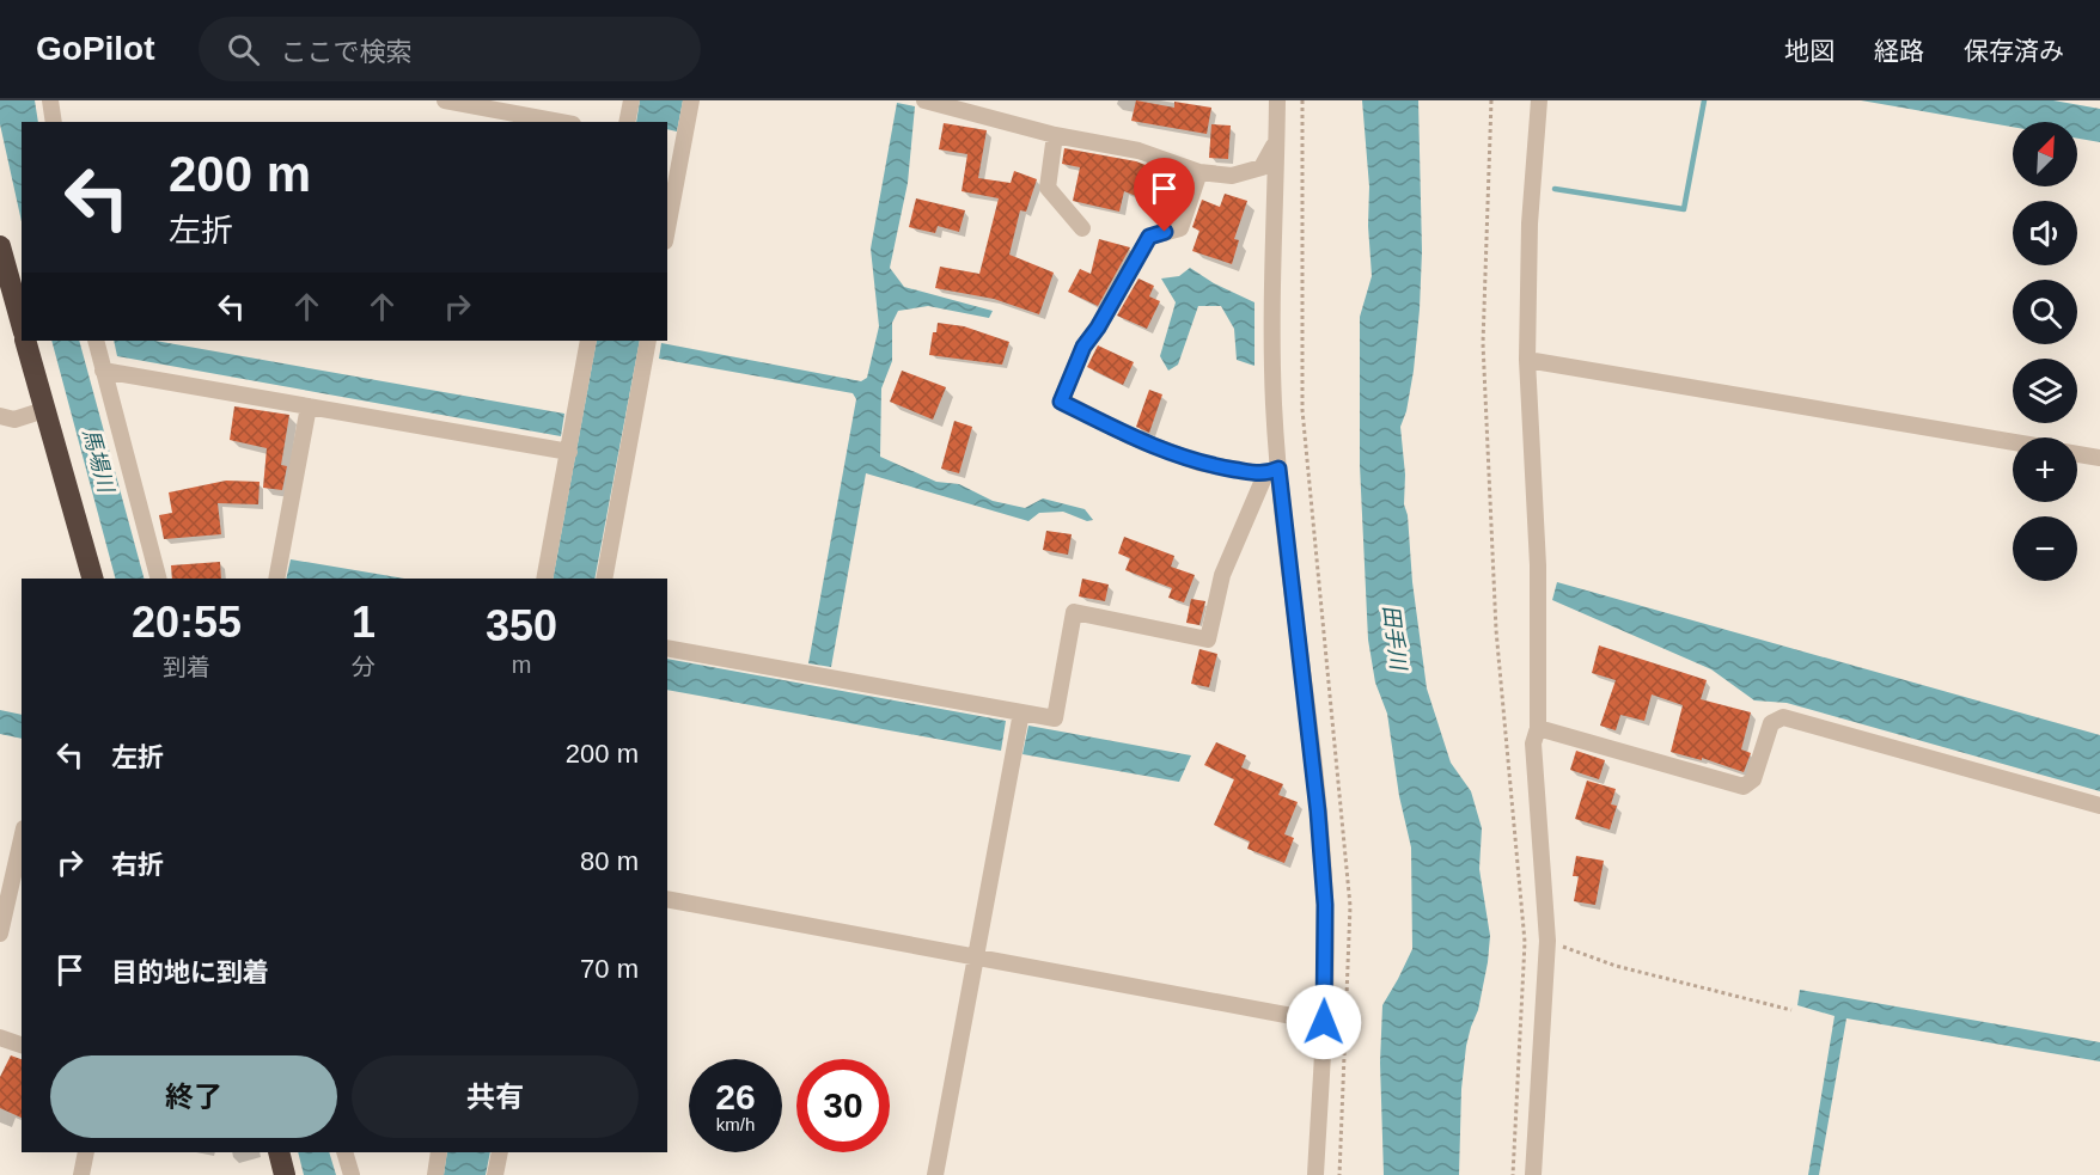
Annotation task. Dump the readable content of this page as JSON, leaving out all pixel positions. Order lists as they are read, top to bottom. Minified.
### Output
{"water":["馬場川","田手川"],"north":"top right","page":{"header":"GoPilot","search":"ここで検索","nav":["地図","経路","保存済み"],"map_buttons":["+","−"],"turn":["200 m","左折"],"eta":["20:55","到着","1","分","350","m"],"list":[{"name":"左折","value":"200 m"},{"name":"右折","value":"80 m"},{"name":"目的地に到着","value":"70 m"}],"buttons":["終了","共有"],"speed":"26 km/h","limit":"30"}}
